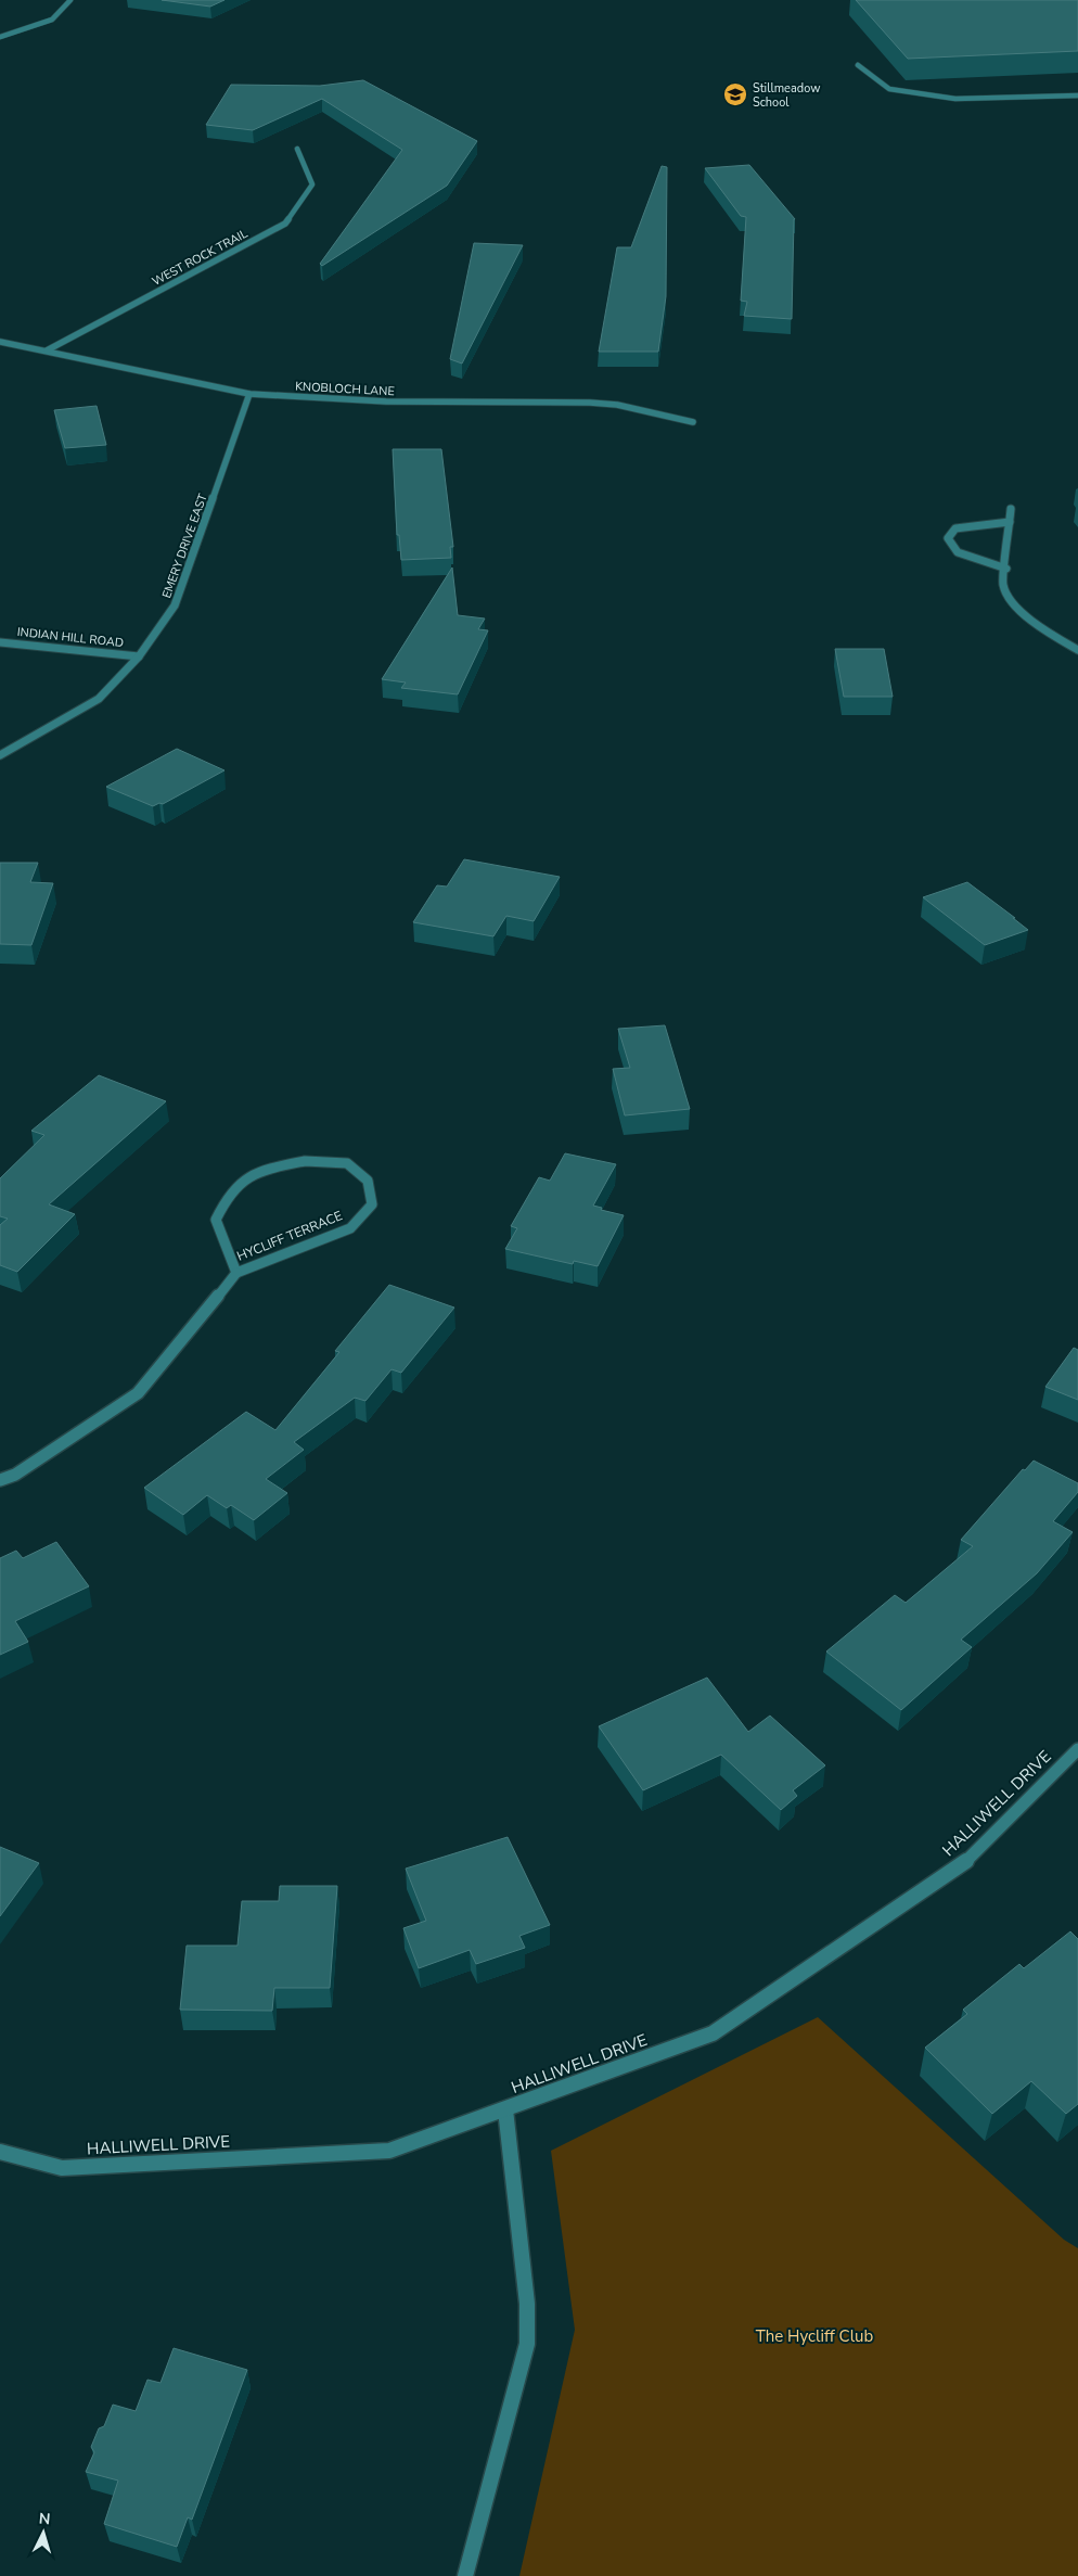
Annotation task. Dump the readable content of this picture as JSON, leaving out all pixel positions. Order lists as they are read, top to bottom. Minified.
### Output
{"streets":{"street":["WEST ROCK TRAIL","KNOBLOCH LANE","EMERY DRIVE EAST","INDIAN HILL ROAD","HYCLIFF TERRACE","HALLIWELL DRIVE"]},"crossings":[["WEST ROCK TRAIL","KNOBLOCH LANE"],["KNOBLOCH LANE","EMERY DRIVE EAST"],["EMERY DRIVE EAST","INDIAN HILL ROAD"]],"parks":["The Hycliff Club"],"places":{"school or university":["Stillmeadow School"]},"north":"top"}
